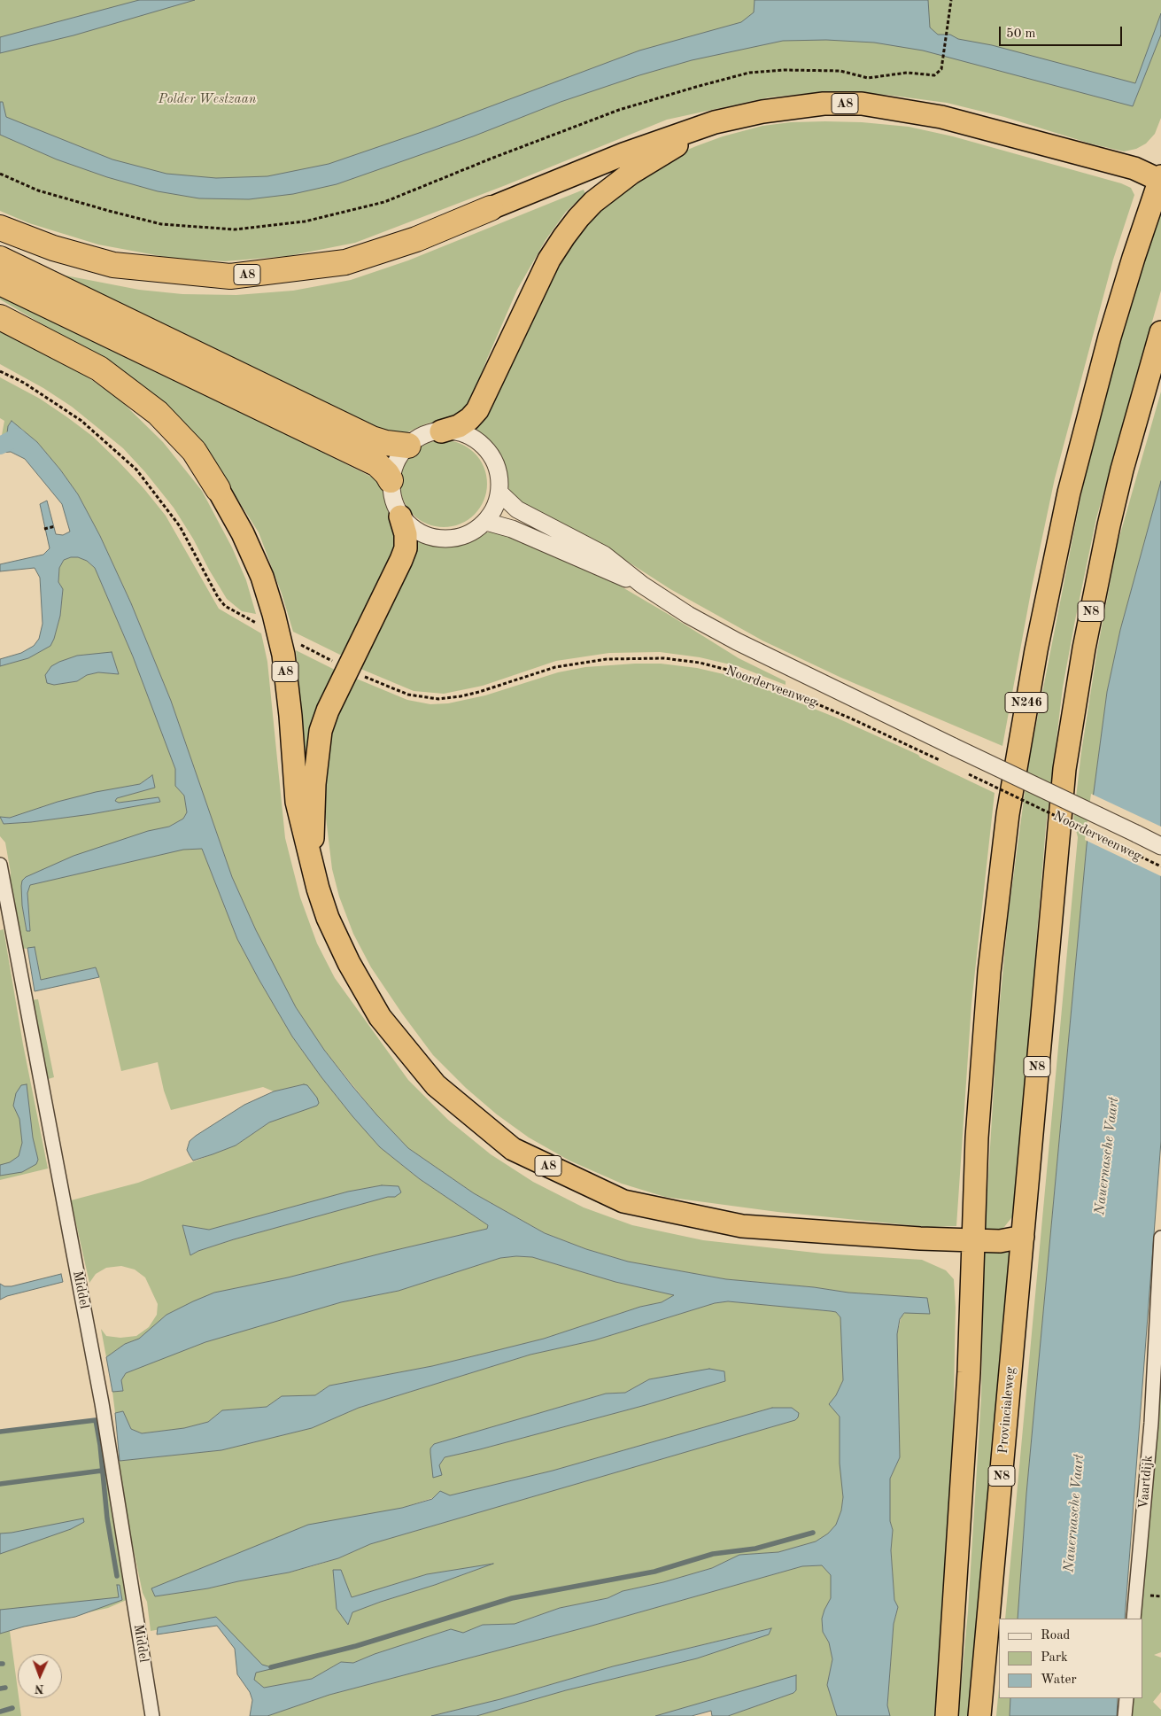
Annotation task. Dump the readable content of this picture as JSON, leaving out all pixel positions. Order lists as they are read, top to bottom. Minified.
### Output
{"streets":{"highway":["A8","N8","N246","Provincialeweg"],"street":["Noorderveenweg","Middel","Vaartdijk"]},"crossings":[["A8","N8"],["A8","Noorderveenweg"],["A8","N246"],["A8","Provincialeweg"],["N8","Provincialeweg"]],"water":["Nauernasche Vaart"],"parks":["Polder Westzaan"],"legend":["Road","Park","Water"],"scale_bar":"50 m","north":"bottom"}
